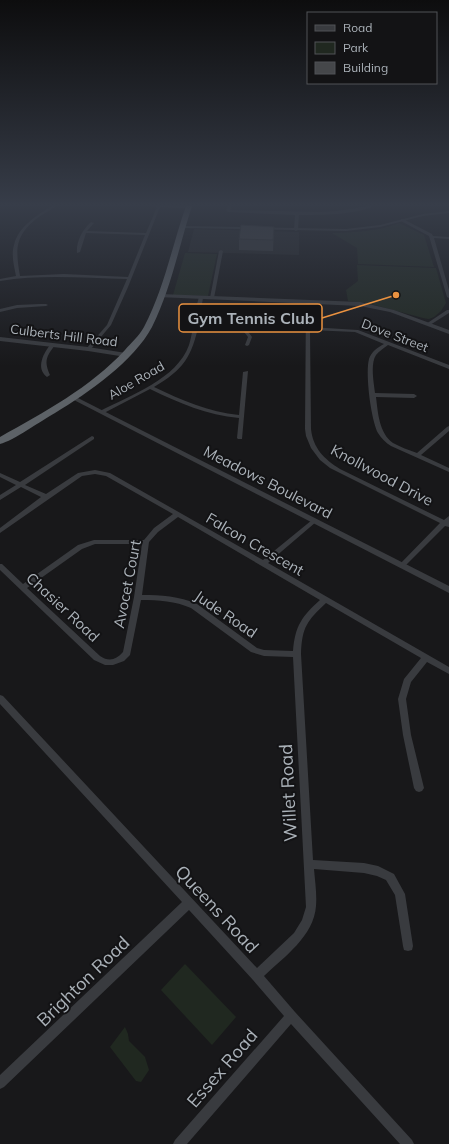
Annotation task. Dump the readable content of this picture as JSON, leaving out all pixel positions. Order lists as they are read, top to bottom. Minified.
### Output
{"streets":{"street":["Culberts Hill Road","Dove Street","Aloe Road","Knollwood Drive","Meadows Boulevard","Falcon Crescent","Avocet Court","Chasier Road","Jude Road","Willet Road","Queens Road","Brighton Road","Essex Road"]},"crossings":[["Dove Street","Knollwood Drive"],["Aloe Road","Meadows Boulevard"],["Falcon Crescent","Avocet Court"],["Falcon Crescent","Willet Road"],["Avocet Court","Chasier Road"],["Avocet Court","Jude Road"],["Jude Road","Willet Road"],["Willet Road","Queens Road"],["Queens Road","Brighton Road"],["Queens Road","Essex Road"]],"places":["Gym Tennis Club"],"legend":["Road","Park","Building"]}
